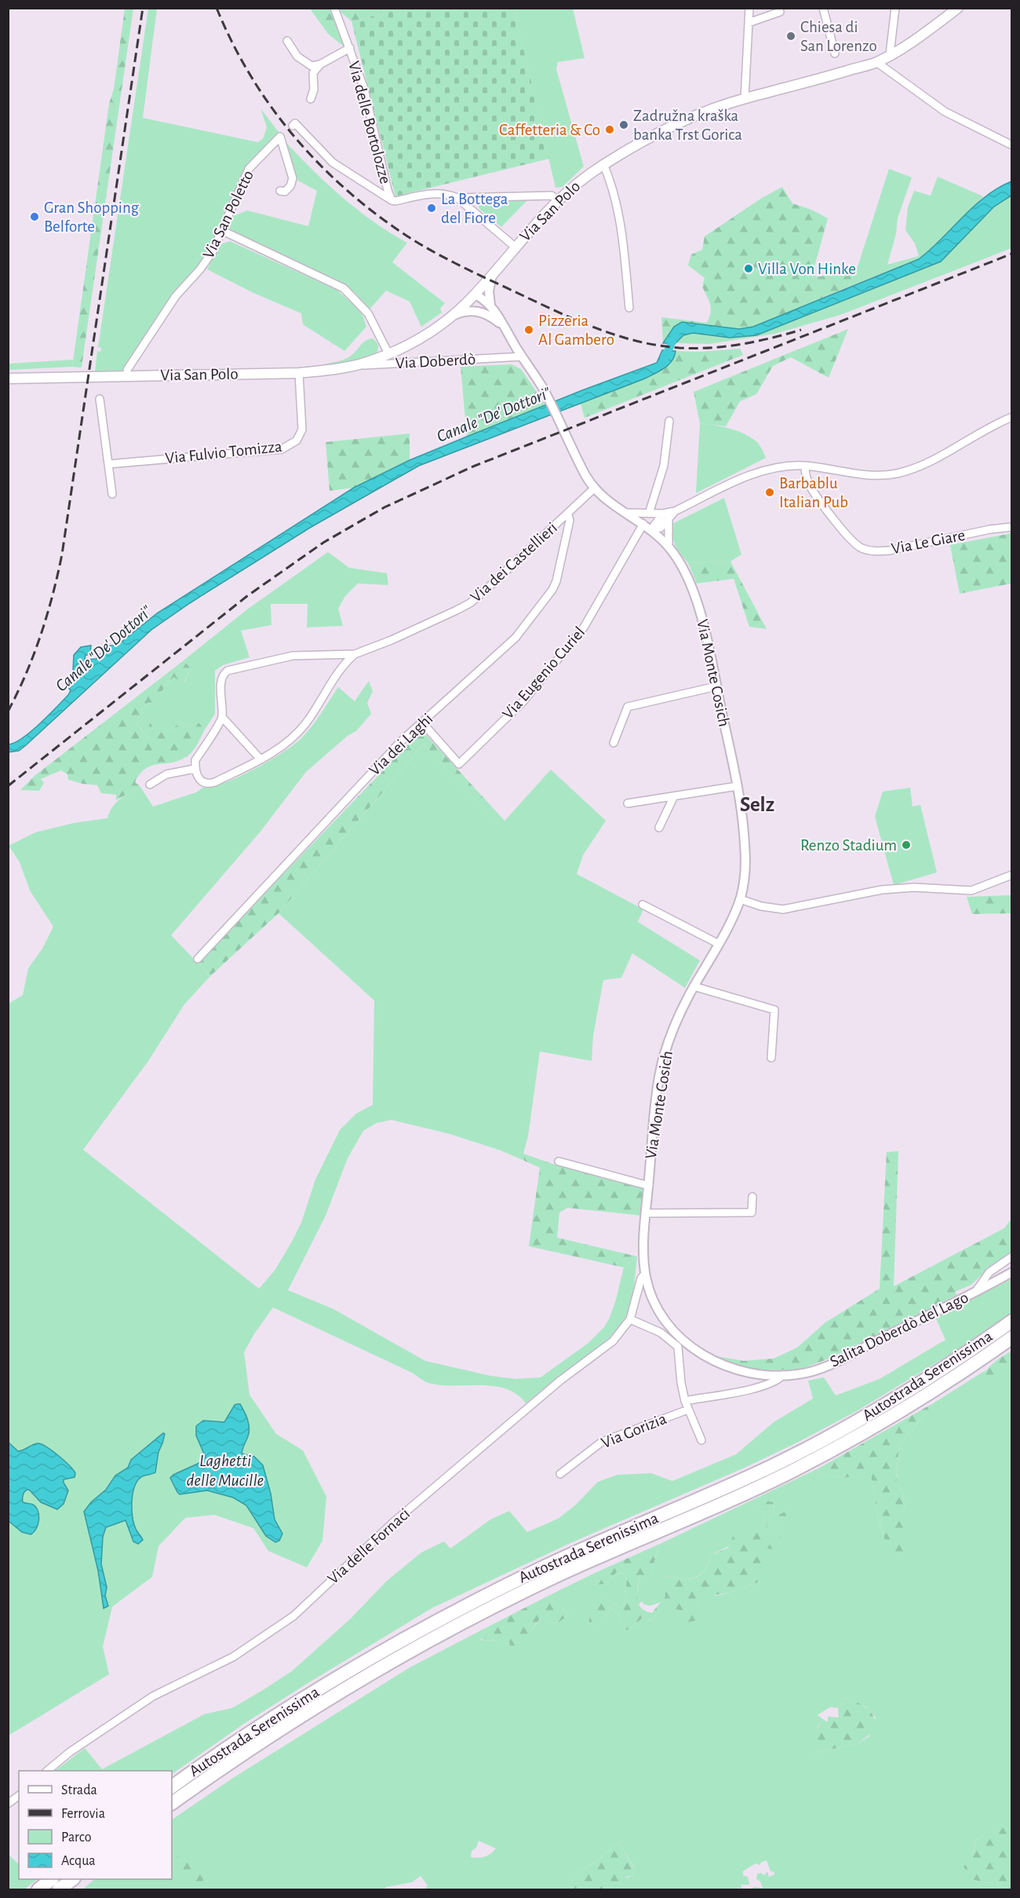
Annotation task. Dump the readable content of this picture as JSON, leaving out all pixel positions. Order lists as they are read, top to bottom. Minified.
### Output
{"streets":{"highway":["Autostrada Serenissima"],"main road":["Via San Polo"],"street":["Via delle Bortolozze","Via San Poletto","Via Doberdò","Via Fulvio Tomizza","Via Le Giare","Via dei Castellieri","Via Eugenio Curiel","Via Monte Cosich","Via dei Laghi","Salita Doberdò del Lago","Via Gorizia","Via delle Fornaci"]},"crossings":[["Via delle Bortolozze","Via San Polo"],["Via San Polo","Via Doberdò"],["Via San Polo","Via Fulvio Tomizza"],["Via Doberdò","Via Monte Cosich"],["Via dei Castellieri","Via Monte Cosich"],["Via dei Castellieri","Via dei Laghi"],["Via Eugenio Curiel","Via Monte Cosich"],["Via Eugenio Curiel","Via dei Laghi"],["Via Monte Cosich","Salita Doberdò del Lago"],["Via Monte Cosich","Via delle Fornaci"],["Salita Doberdò del Lago","Via Gorizia"],["Salita Doberdò del Lago","Via delle Fornaci"],["Via Gorizia","Via delle Fornaci"]],"districts":["Selz"],"water":["Canale \"De' Dottori\"","Laghetti delle Mucille"],"places":["Chiesa di San Lorenzo","Zadružna kraška banka Trst Gorica","Caffetteria & Co","La Bottega del Fiore","Gran Shopping Belforte","Villa Von Hinke","Pizzeria Al Gambero","Barbablu Italian Pub","Renzo Stadium"],"legend":["Strada","Ferrovia","Parco","Acqua"]}
